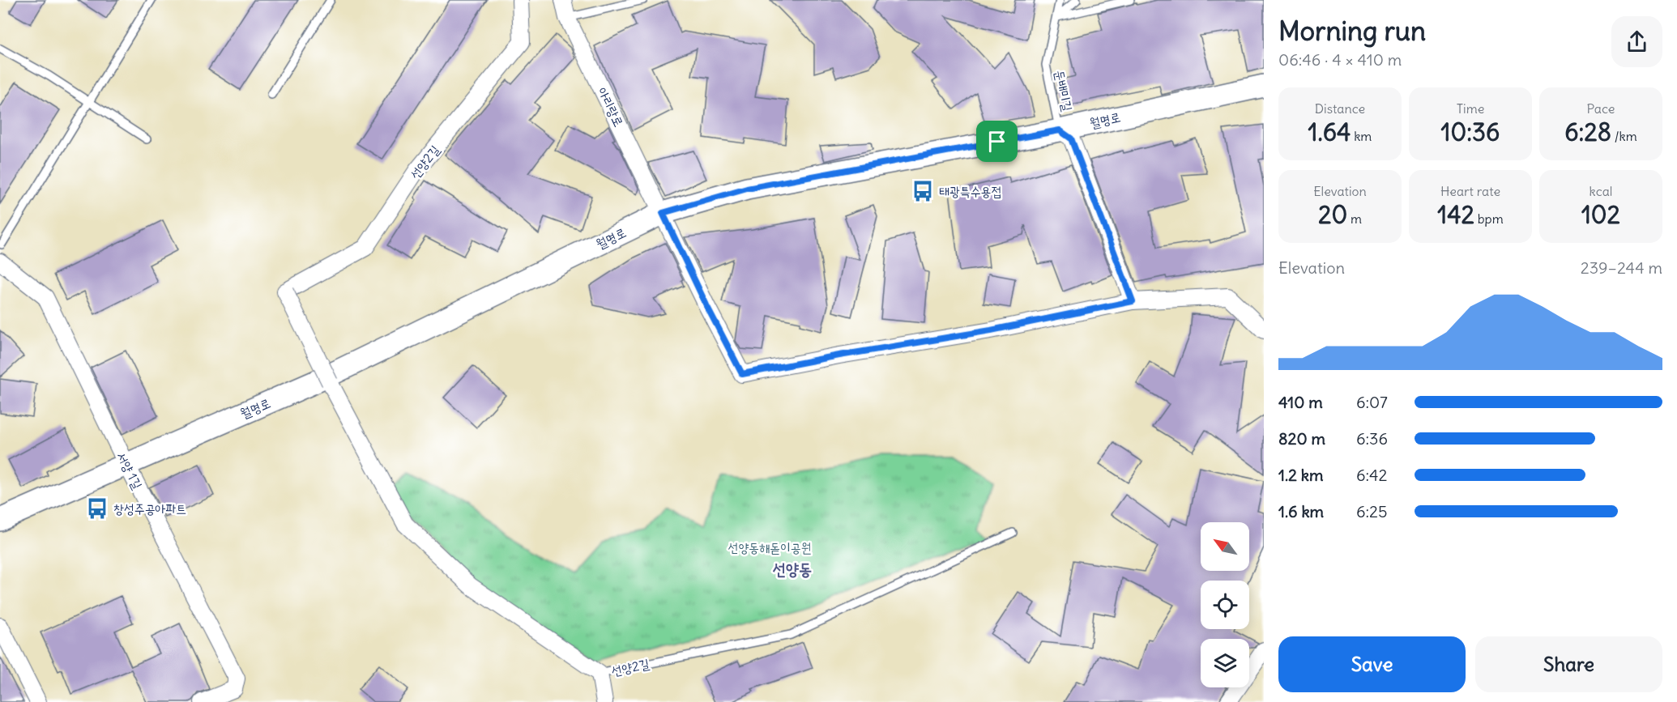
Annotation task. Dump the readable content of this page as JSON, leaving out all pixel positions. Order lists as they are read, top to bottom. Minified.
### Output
{"streets":{"street":["아리랑로","월명로","선양2길","서양 1길"],"lane":["둔배미길"]},"crossings":[["둔배미길","월명로"],["아리랑로","월명로"],["월명로","서양 1길"]],"districts":["선양동"],"parks":["선양동해돋이공원"],"places":{"bus stop":["태광특수용접","창성주공아파트"]},"north":"top left","page":{"heading":["Morning run","06:46 · 4 × 410 m"],"stats":[["Distance","1.64 km"],["Time","10:36"],["Pace","6:28 /km"],["Elevation","20 m"],["Heart rate","142 bpm"],["kcal","102"]],"chart":["Elevation","239–244 m"],"list":[{"name":"410 m","note":"6:07"},{"name":"820 m","note":"6:36"},{"name":"1.2 km","note":"6:42"},{"name":"1.6 km","note":"6:25"}],"buttons":["Save","Share"]}}
